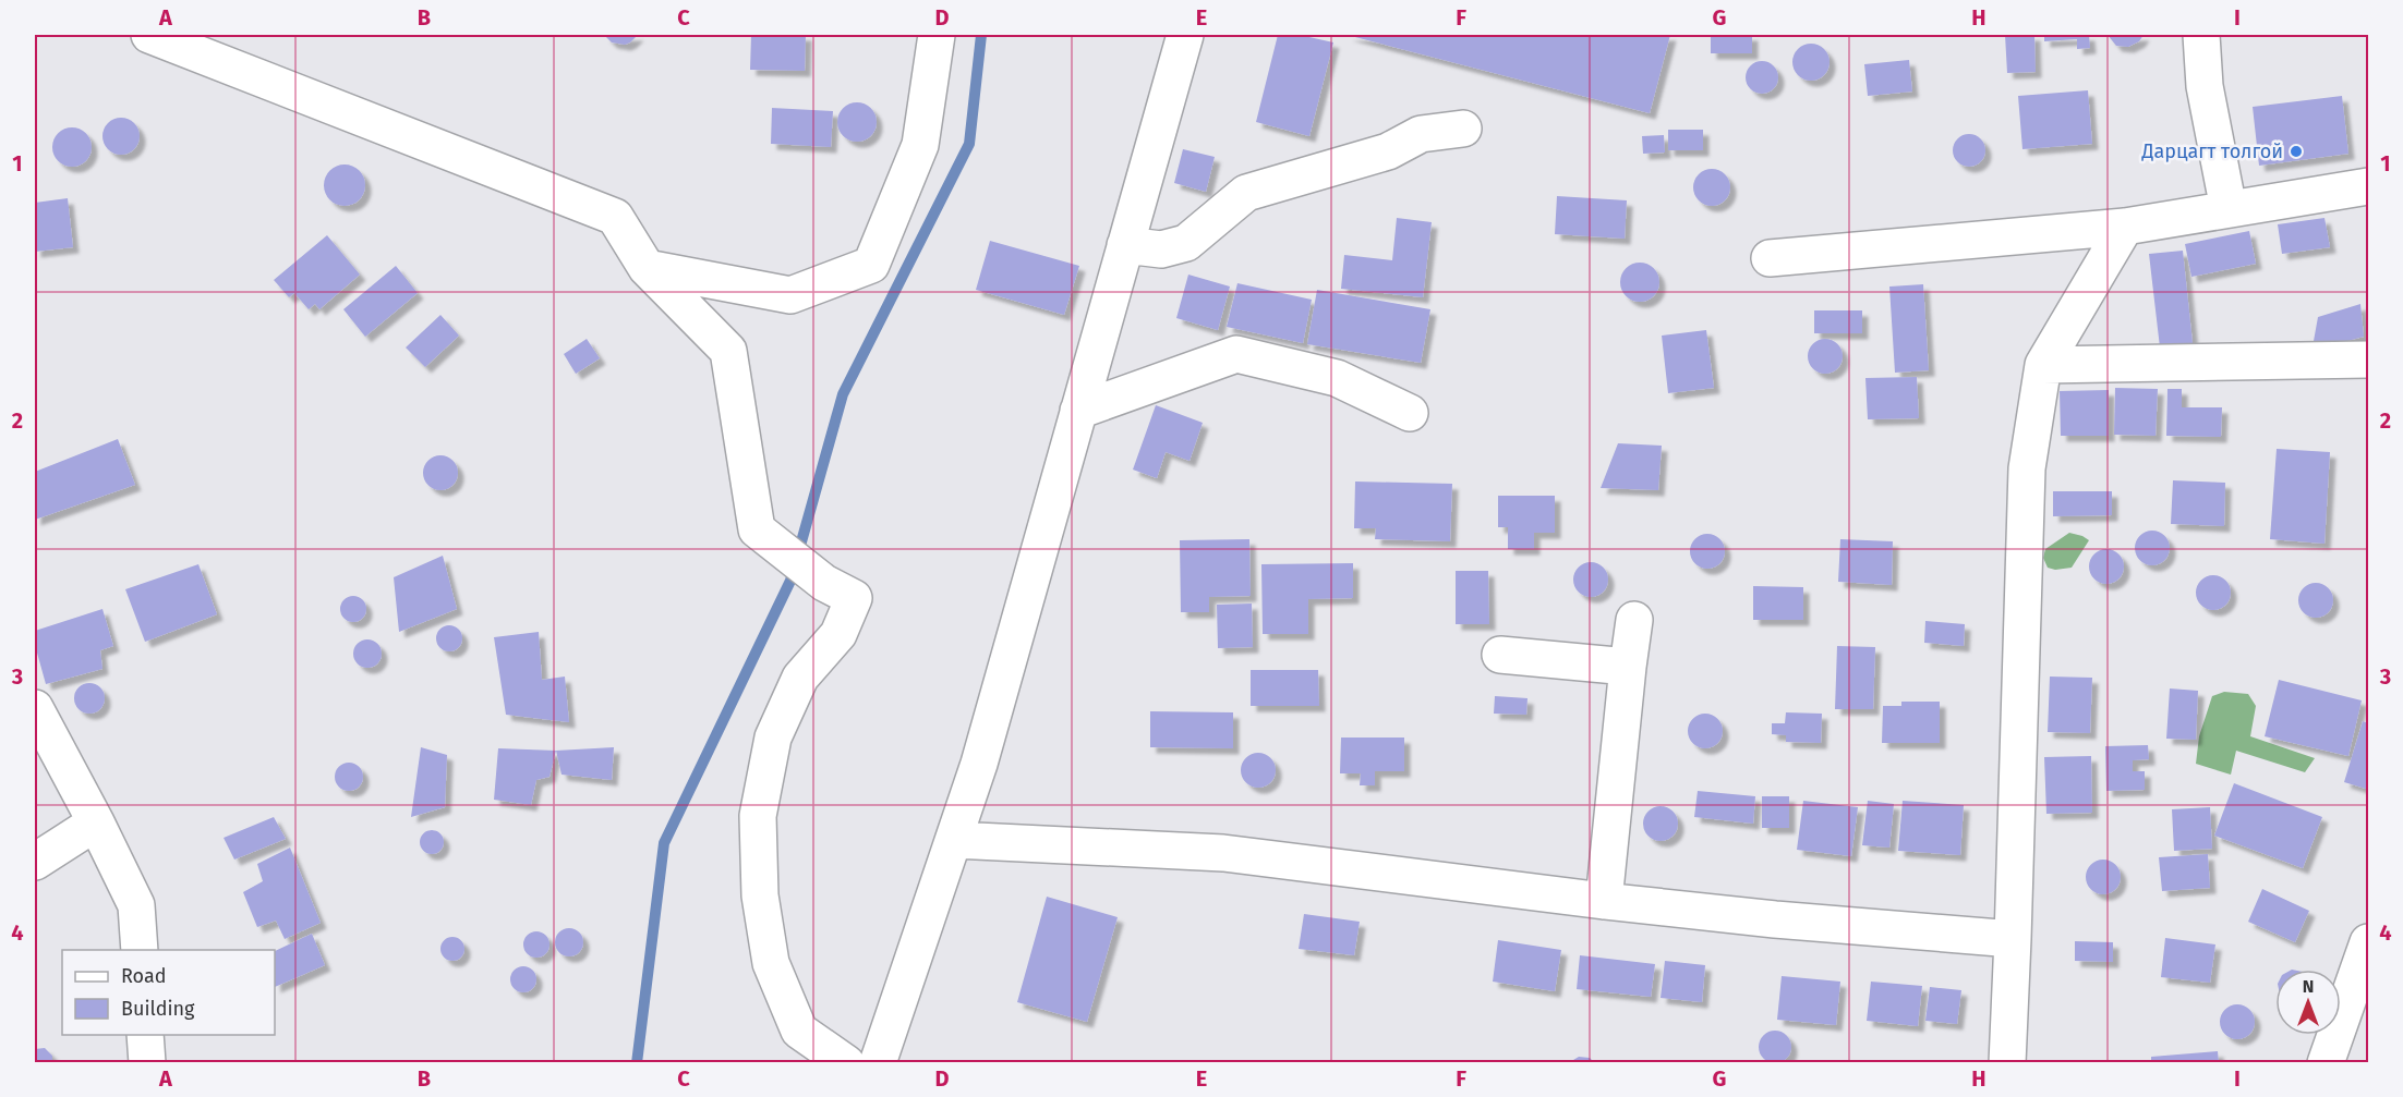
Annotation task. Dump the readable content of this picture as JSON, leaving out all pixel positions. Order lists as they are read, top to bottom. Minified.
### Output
{"places":["Дарцагт толгой"],"legend":["Road","Building"],"north":"top","grid":{"columns":["A","B","C","D","E","F","G","H","I"],"rows":["1","2","3","4"]}}
